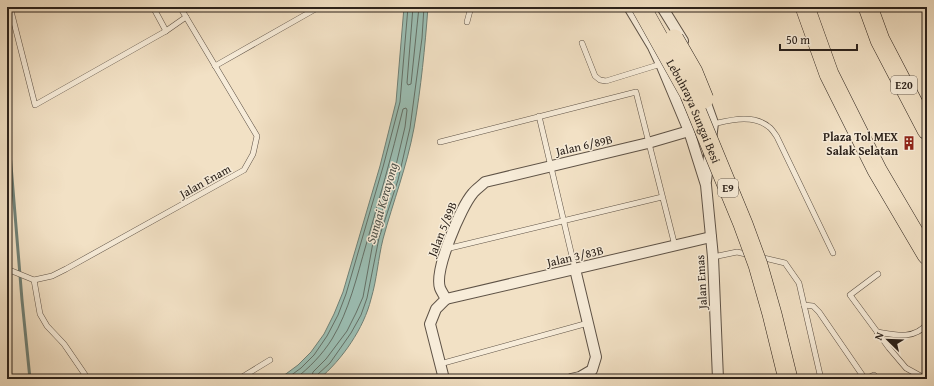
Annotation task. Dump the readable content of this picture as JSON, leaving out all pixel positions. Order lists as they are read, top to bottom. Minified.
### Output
{"streets":{"highway":["E20","Lebuhraya Sungai Besi","E9"],"street":["Jalan 6/89B","Jalan 5/89B","Jalan 3/83B","Jalan Emas"],"lane":["Jalan Enam"]},"crossings":[["Jalan 6/89B","Jalan 5/89B"],["Jalan 6/89B","Jalan Emas"],["Jalan 5/89B","Jalan 3/83B"],["Jalan 3/83B","Jalan Emas"]],"water":["Sungai Kerayong"],"places":{"building":["Plaza Tol MEX Salak Selatan"]},"scale_bar":"50 m","north":"top left"}
